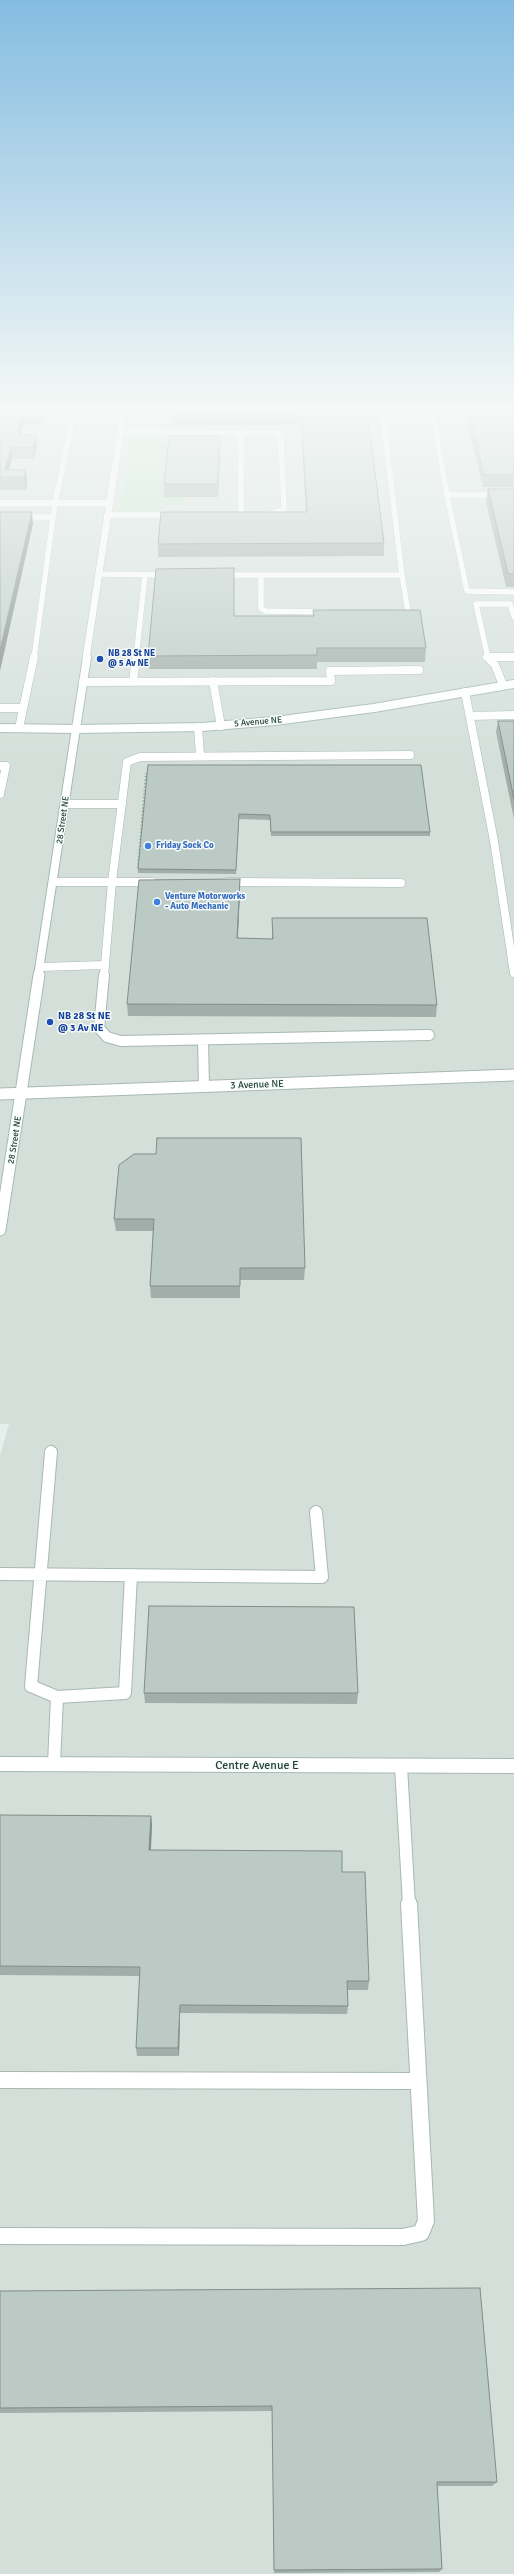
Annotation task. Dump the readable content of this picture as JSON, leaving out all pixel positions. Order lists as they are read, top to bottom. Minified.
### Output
{"streets":{"street":["5 Avenue NE","28 Street NE","3 Avenue NE","Centre Avenue E"]},"crossings":[["5 Avenue NE","28 Street NE"],["28 Street NE","3 Avenue NE"]],"places":["NB 28 St NE @ 5 Av NE","Friday Sock Co","Venture Motorworks - Auto Mechanic","NB 28 St NE @ 3 Av NE"]}
